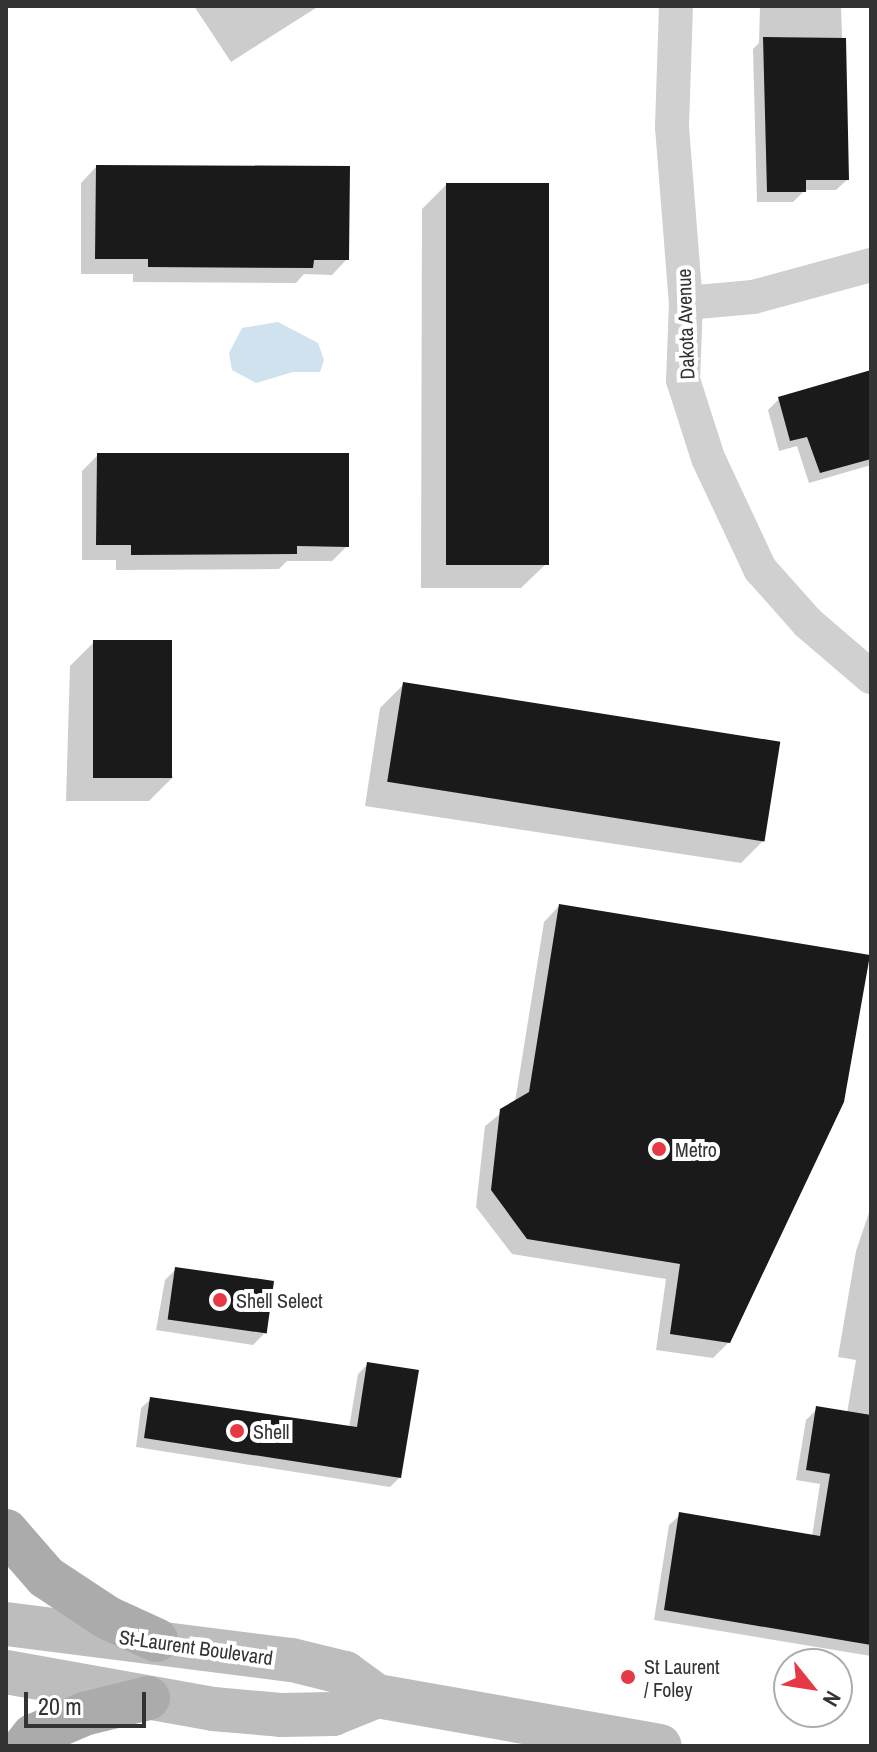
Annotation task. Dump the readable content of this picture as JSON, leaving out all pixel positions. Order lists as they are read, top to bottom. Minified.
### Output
{"streets":{"street":["Dakota Avenue","St-Laurent Boulevard"]},"places":["Metro","Shell Select","Shell","St Laurent / Foley"],"scale_bar":"20 m","north":"bottom right"}
